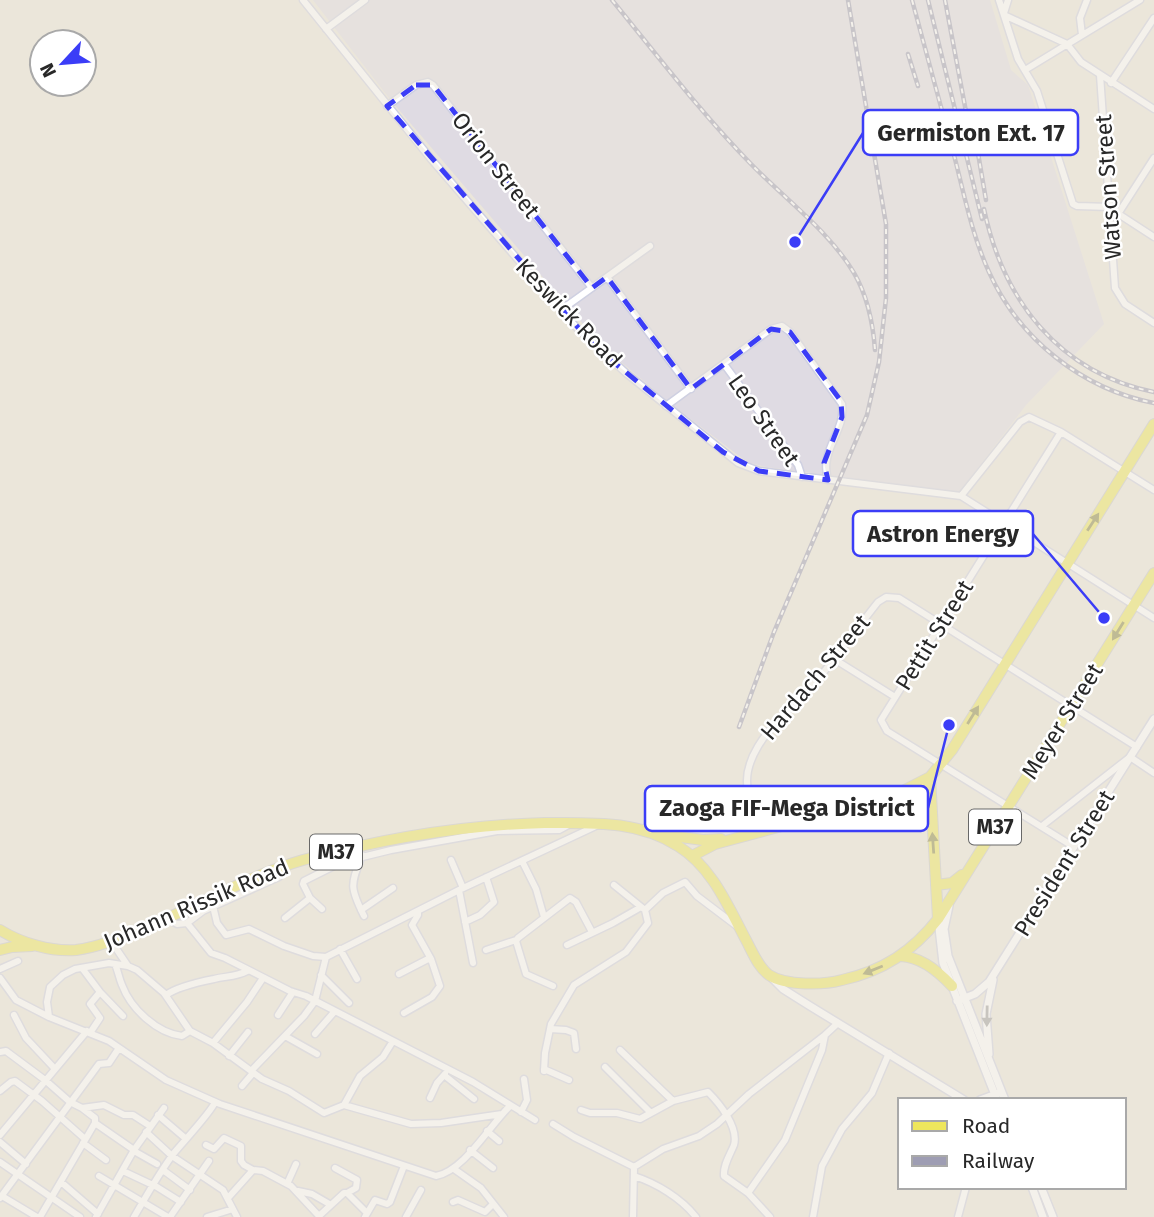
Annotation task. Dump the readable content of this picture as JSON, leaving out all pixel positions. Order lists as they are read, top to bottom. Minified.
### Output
{"streets":{"main road":["Meyer Street","M37","Johann Rissik Road"],"street":["Orion Street","Watson Street","Keswick Road","Leo Street","Pettit Street","Hardach Street","President Street"]},"crossings":[["Orion Street","Keswick Road"],["Keswick Road","Leo Street"],["Pettit Street","Hardach Street"],["Meyer Street","Johann Rissik Road"]],"one_way":["Meyer Street"],"places":["Germiston Ext. 17","Astron Energy","Zaoga FIF-Mega District"],"legend":["Road","Railway"],"north":"bottom left"}
